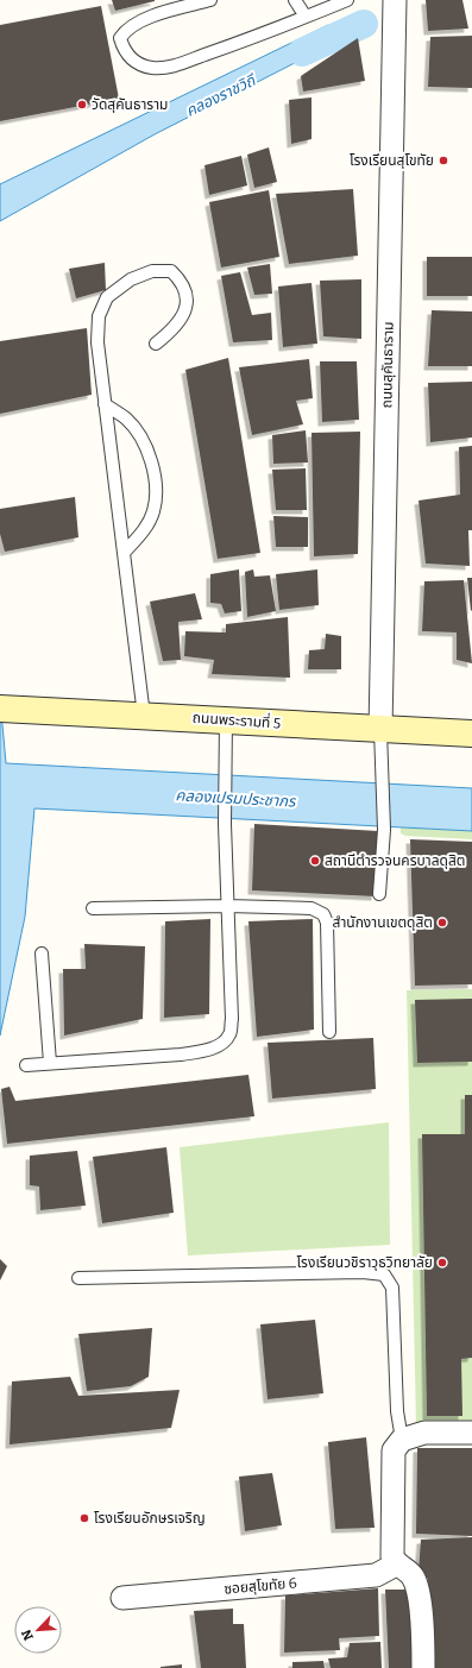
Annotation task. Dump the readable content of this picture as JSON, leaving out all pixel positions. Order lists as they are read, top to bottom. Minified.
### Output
{"streets":{"main road":["ถนนพระรามที่ 5"],"street":["ถนนสุคันธาราม","ซอยสุโขทัย 6"]},"crossings":[["ถนนสุคันธาราม","ถนนพระรามที่ 5"]],"water":["คลองราชวิถี","คลองเปรมประชากร"],"places":["วัดสุคันธาราม","โรงเรียนสุโขทัย","สถานีตำรวจนครบาลดุสิต","สำนักงานเขตดุสิต","โรงเรียนวชิราวุธวิทยาลัย","โรงเรียนอักษรเจริญ"],"north":"bottom left"}
